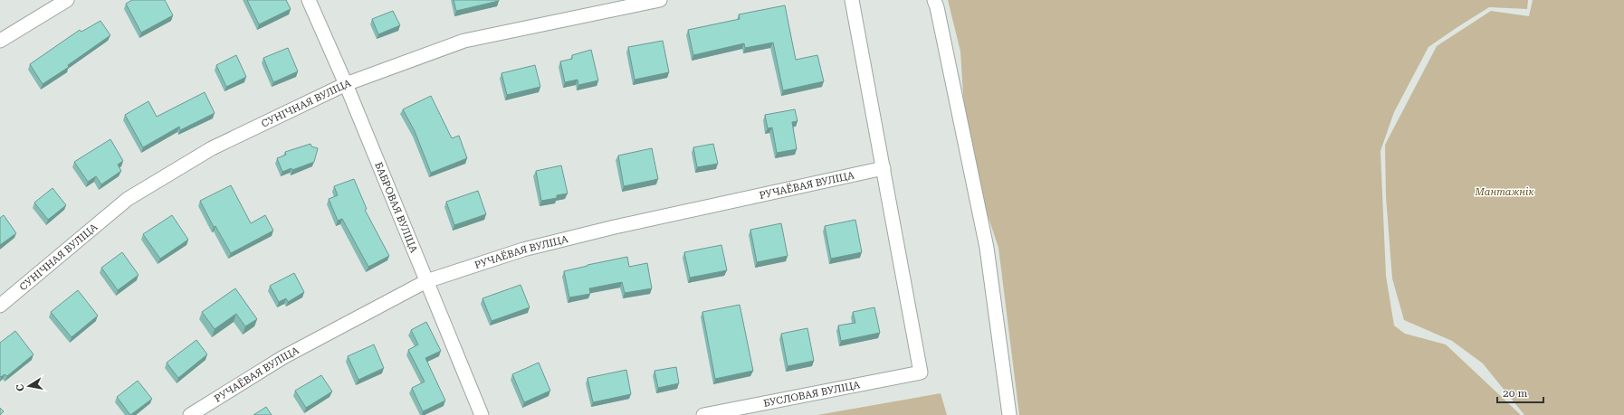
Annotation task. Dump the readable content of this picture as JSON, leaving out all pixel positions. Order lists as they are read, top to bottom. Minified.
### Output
{"streets":{"street":["СУНІЧНАЯ ВУЛІЦА","РУЧАЁВАЯ ВУЛІЦА","БАБРОВАЯ ВУЛІЦА","БУСЛОВАЯ ВУЛІЦА"]},"crossings":[["СУНІЧНАЯ ВУЛІЦА","БАБРОВАЯ ВУЛІЦА"],["РУЧАЁВАЯ ВУЛІЦА","БАБРОВАЯ ВУЛІЦА"],["РУЧАЁВАЯ ВУЛІЦА","БУСЛОВАЯ ВУЛІЦА"]],"parks":["Мантажнік"],"scale_bar":"20 m","north":"left"}
